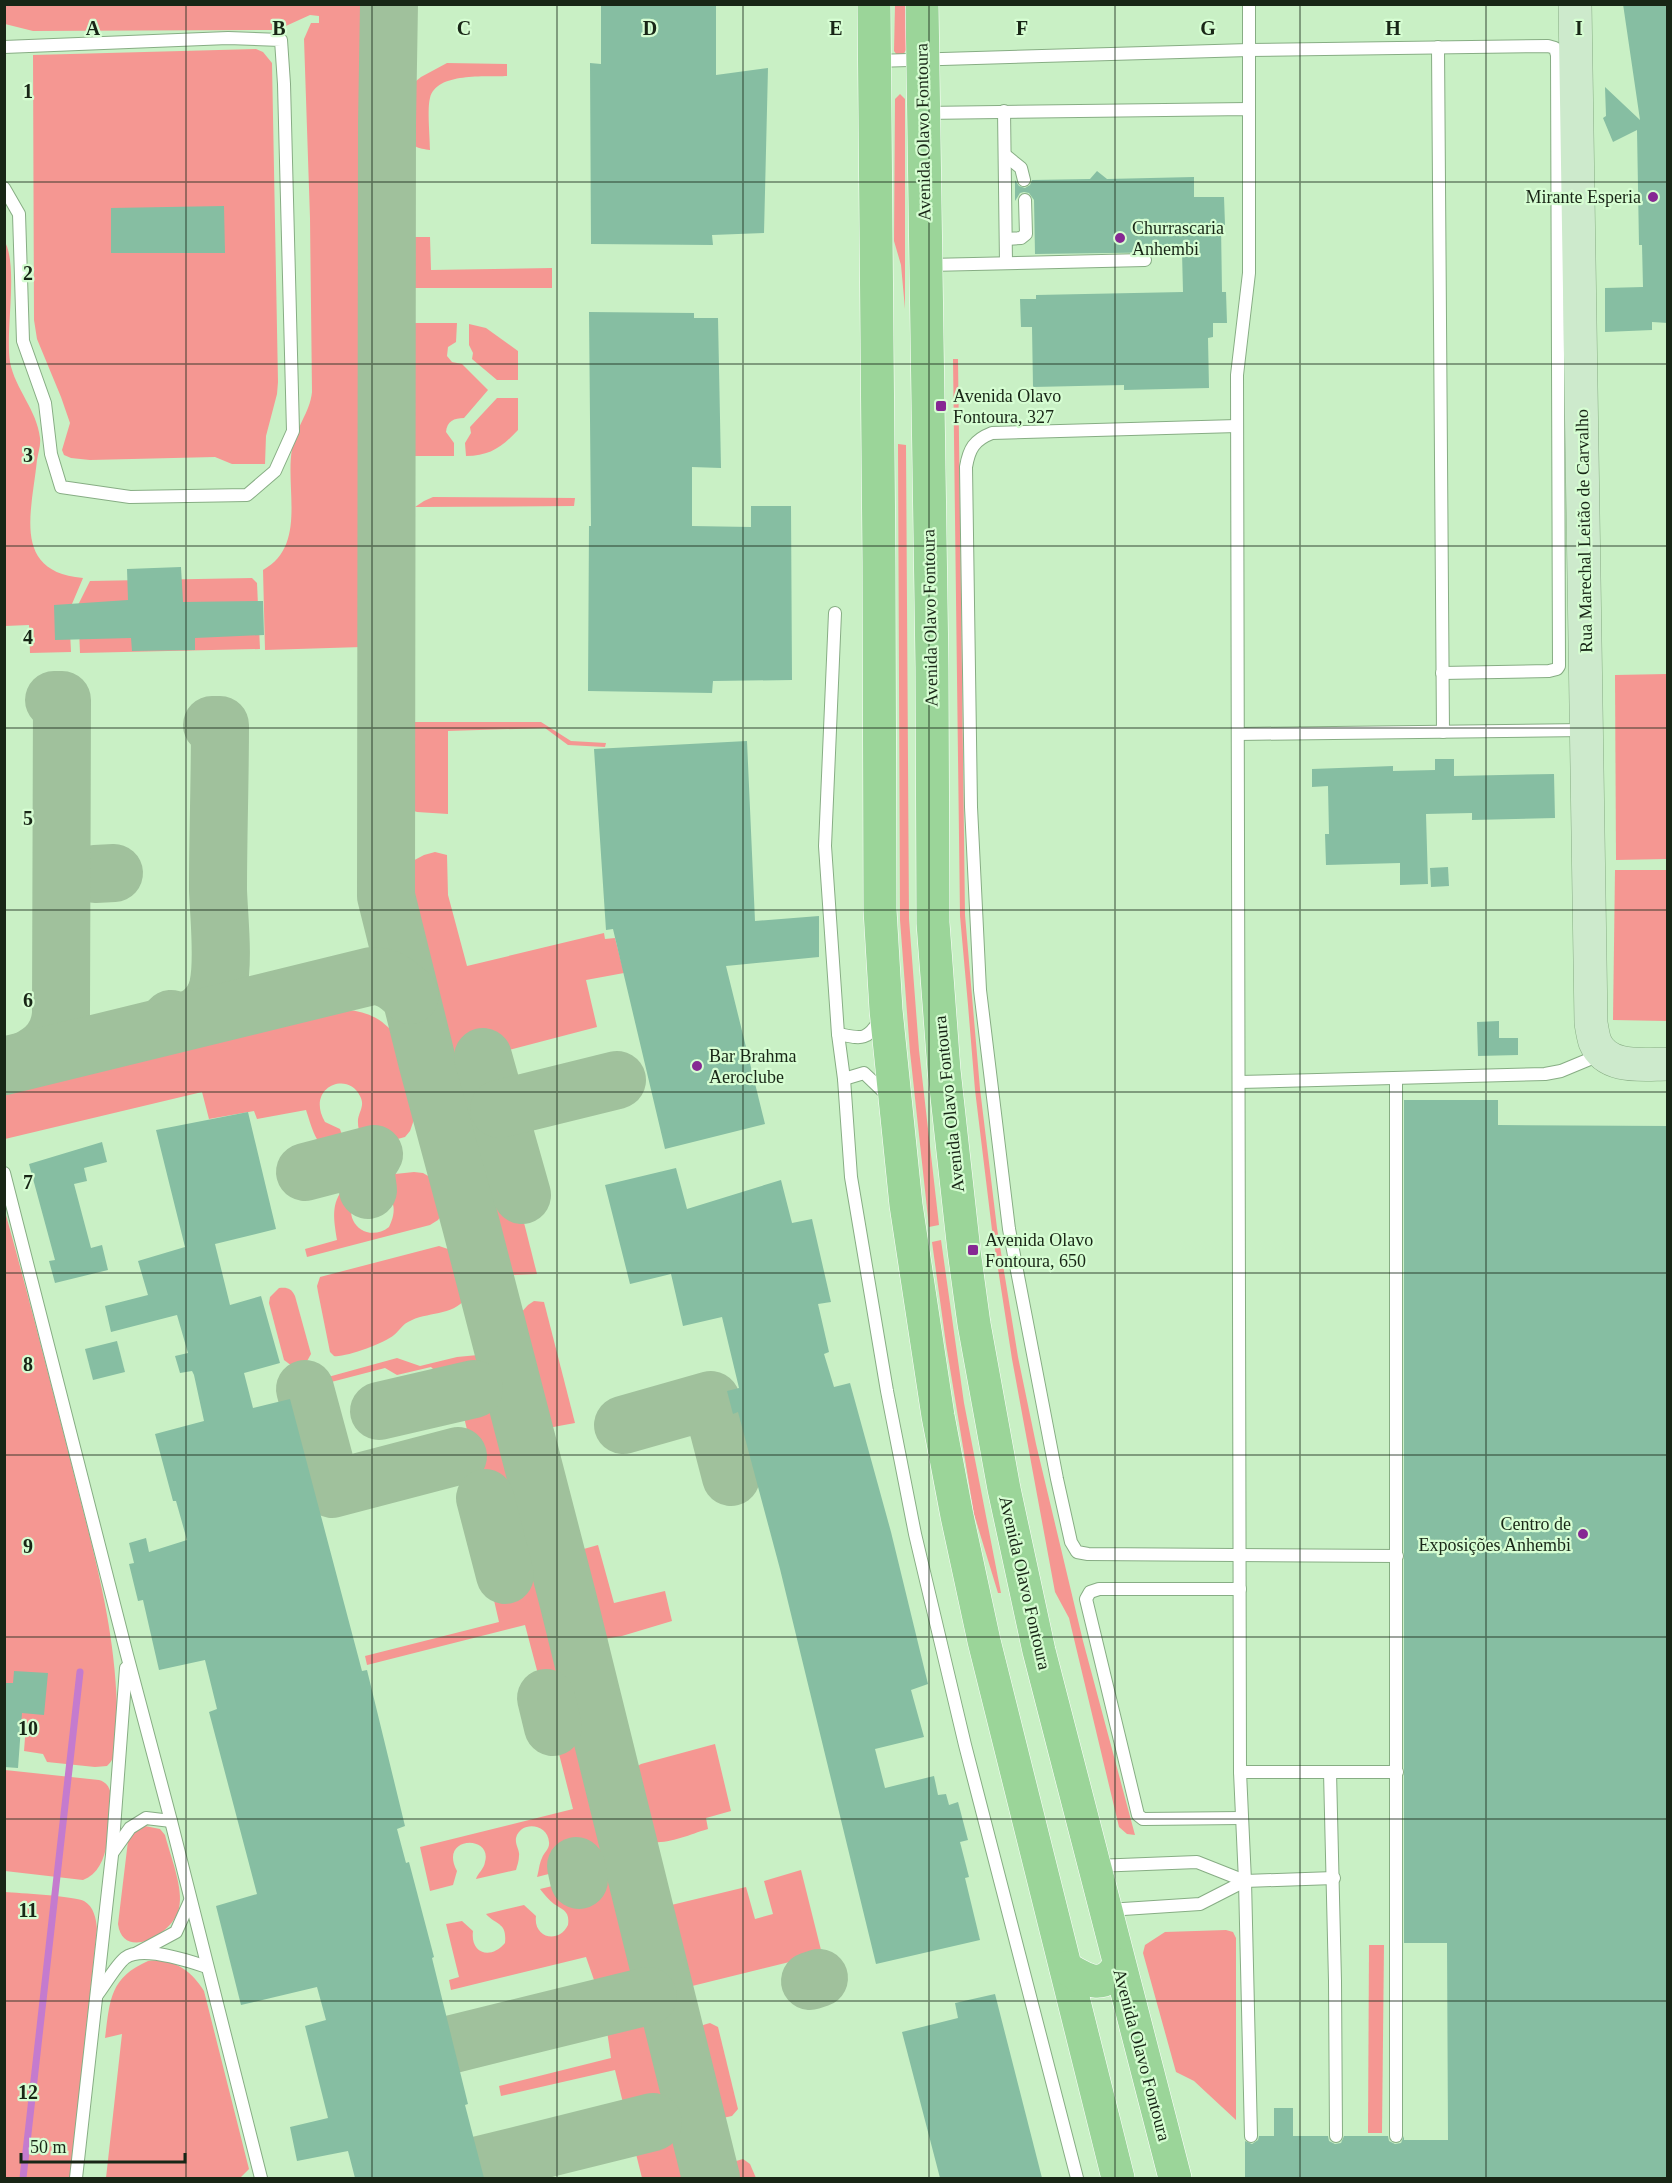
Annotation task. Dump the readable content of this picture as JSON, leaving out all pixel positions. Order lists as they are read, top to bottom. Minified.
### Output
{"streets":{"main road":["Avenida Olavo Fontoura"],"street":["Rua Marechal Leitão de Carvalho"]},"places":{"other":["Mirante Esperia","Churrascaria Anhembi","Bar Brahma Aeroclube","Centro de Exposições Anhembi"],"transit":["Avenida Olavo Fontoura, 327","Avenida Olavo Fontoura, 650"]},"scale_bar":"50 m","grid":{"columns":["A","B","C","D","E","F","G","H","I"],"rows":["1","2","3","4","5","6","7","8","9","10","11","12"]}}
